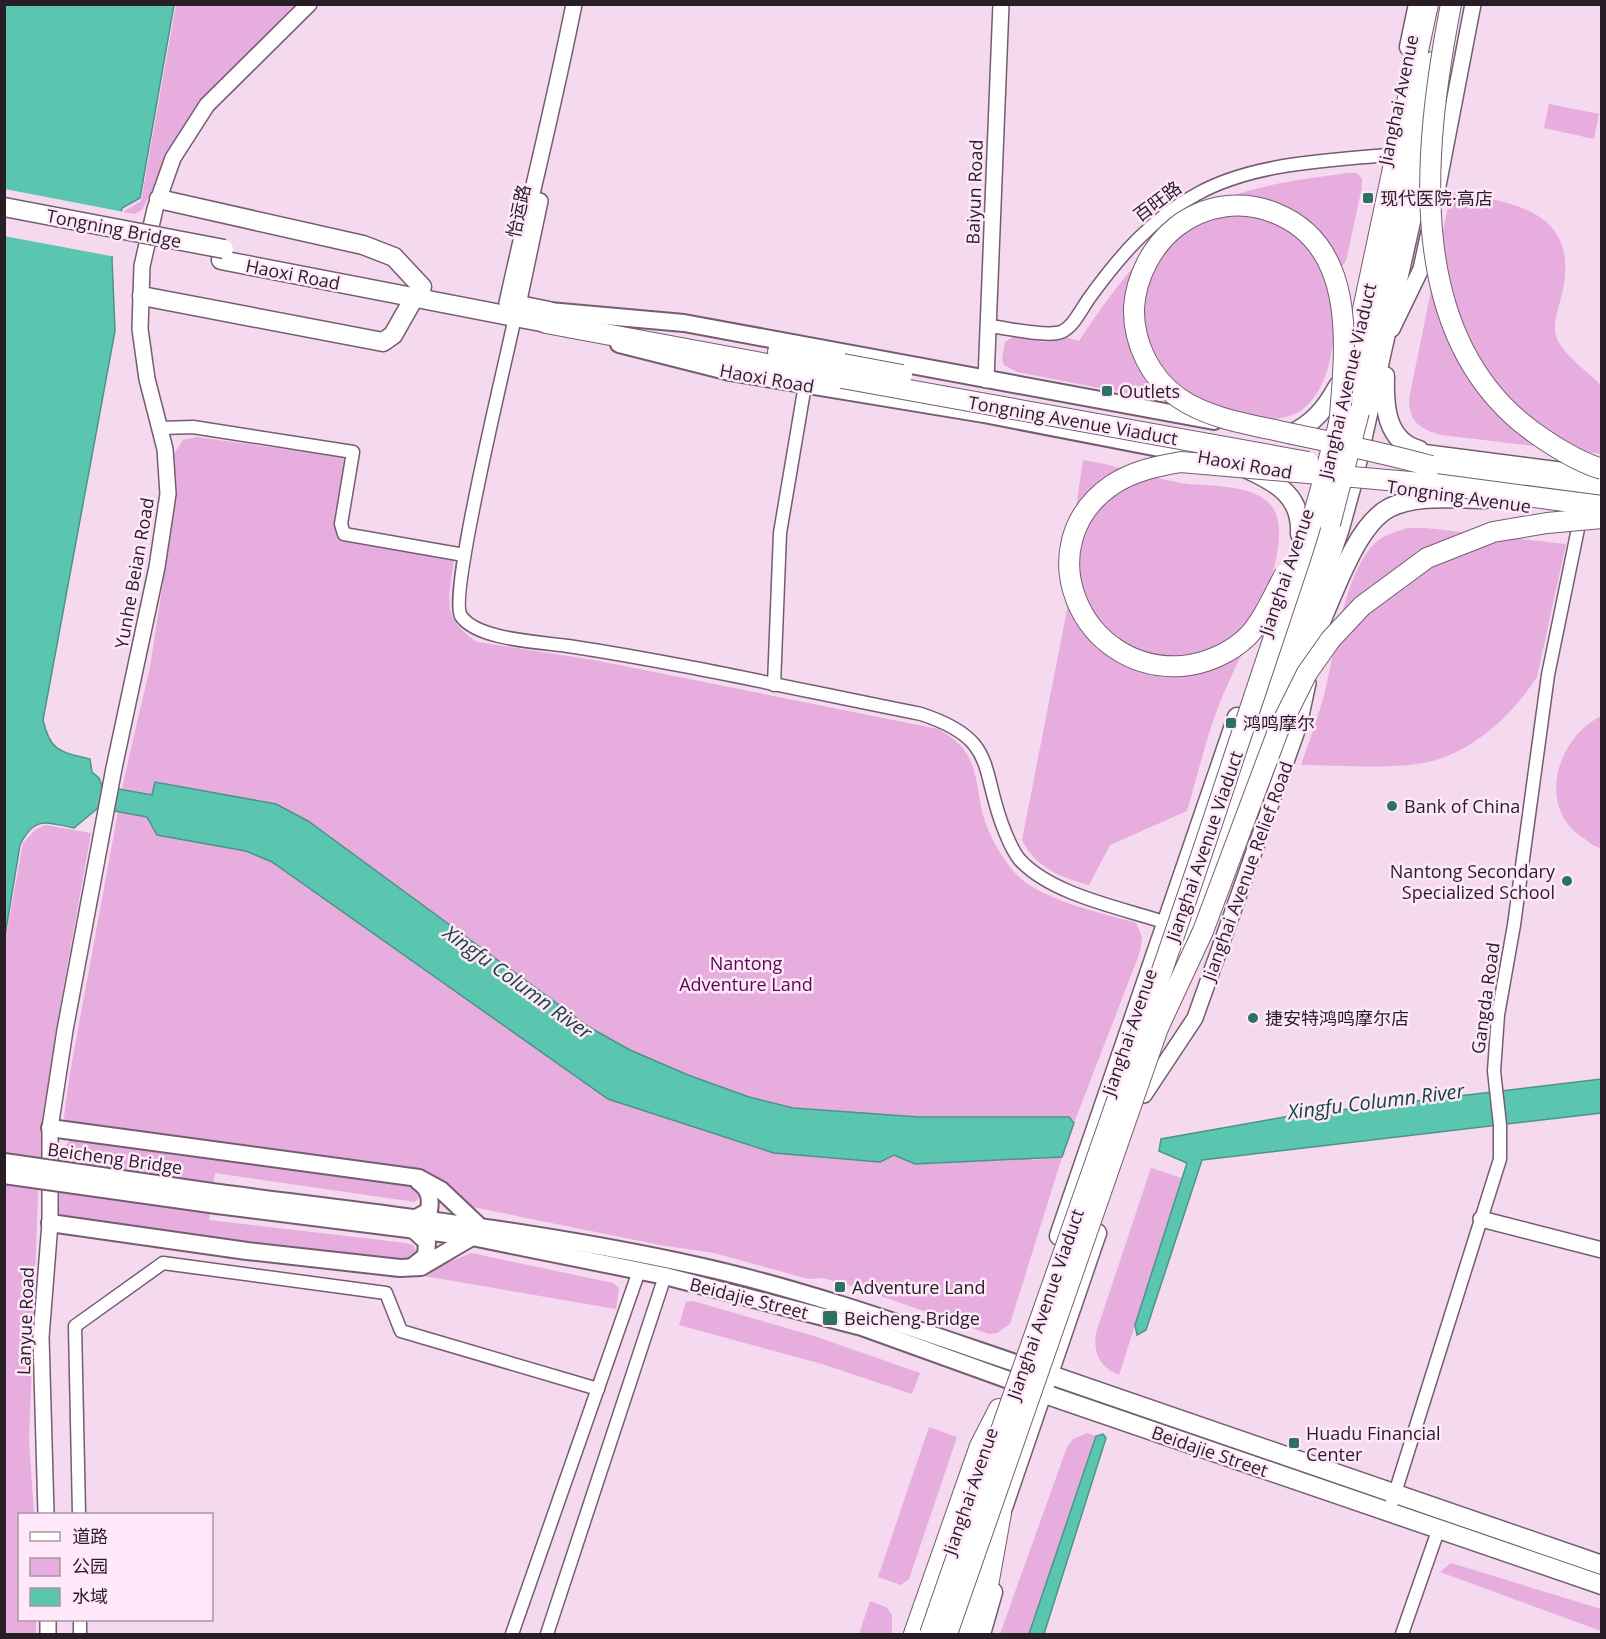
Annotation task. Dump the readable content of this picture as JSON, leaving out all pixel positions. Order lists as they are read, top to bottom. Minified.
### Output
{"streets":{"highway":["Jianghai Avenue Viaduct","Tongning Avenue Viaduct"],"main road":["Jianghai Avenue","Tongning Bridge","Haoxi Road","Tongning Avenue","Beicheng Bridge","Beidajie Street"],"street":["Baiyun Road","百旺路","怡运路","Yunhe Beian Road","Jianghai Avenue Relief Road","Gangda Road","Lanyue Road"]},"crossings":[["Jianghai Avenue","百旺路"],["Jianghai Avenue","Haoxi Road"],["Jianghai Avenue","Tongning Avenue"],["Jianghai Avenue","Jianghai Avenue Relief Road"],["Jianghai Avenue","Beidajie Street"],["Baiyun Road","百旺路"],["Baiyun Road","Haoxi Road"],["怡运路","Haoxi Road"],["Tongning Bridge","Haoxi Road"],["Haoxi Road","Tongning Avenue Viaduct"],["Haoxi Road","Tongning Avenue"],["Tongning Avenue Viaduct","Tongning Avenue"],["Tongning Avenue","Gangda Road"],["Yunhe Beian Road","Lanyue Road"],["Gangda Road","Beidajie Street"],["Beicheng Bridge","Beidajie Street"]],"water":["Xingfu Column River"],"parks":["Nantong Adventure Land"],"places":{"transit":["现代医院·高店","Outlets","鸿鸣摩尔","Adventure Land","Beicheng Bridge","Huadu Financial Center"],"other":["Bank of China","Nantong Secondary Specialized School","捷安特鸿鸣摩尔店"]},"legend":["道路","公园","水域"]}
